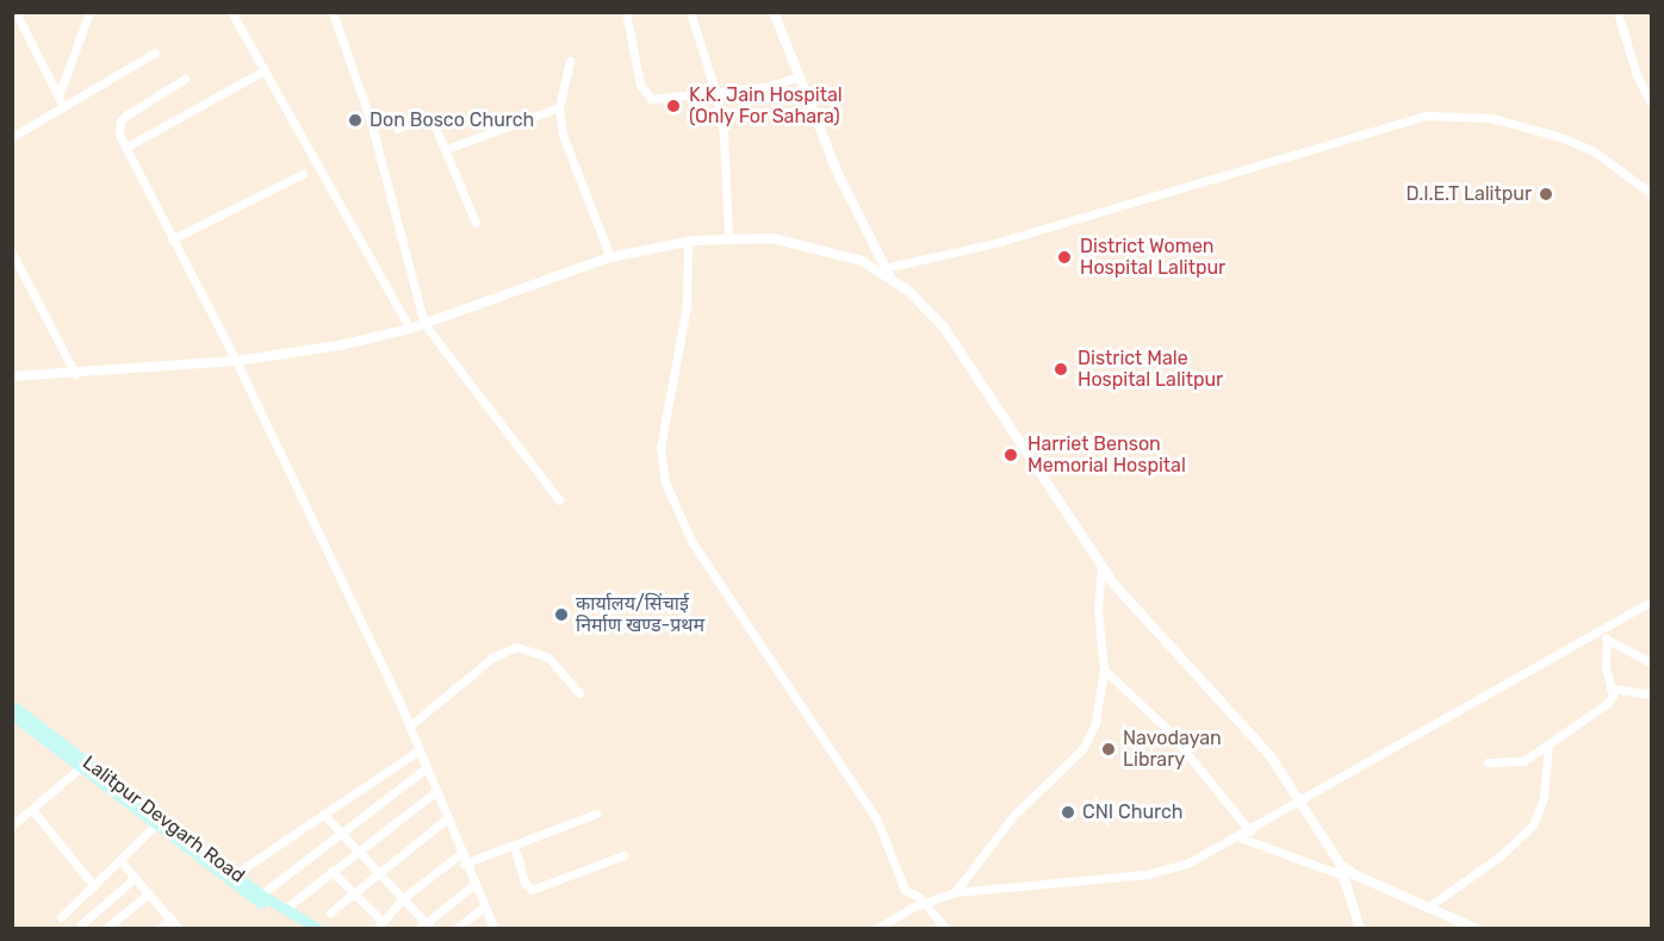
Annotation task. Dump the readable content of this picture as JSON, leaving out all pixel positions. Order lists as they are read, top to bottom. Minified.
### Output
{"streets":{"main road":["Lalitpur Devgarh Road"]},"places":["K.K. Jain Hospital (Only For Sahara)","Don Bosco Church","D.I.E.T Lalitpur","District Women Hospital Lalitpur","District Male Hospital Lalitpur","Harriet Benson Memorial Hospital","कार्यालय/सिंचाई निर्माण खण्ड-प्रथम","Navodayan Library","CNI Church"]}
